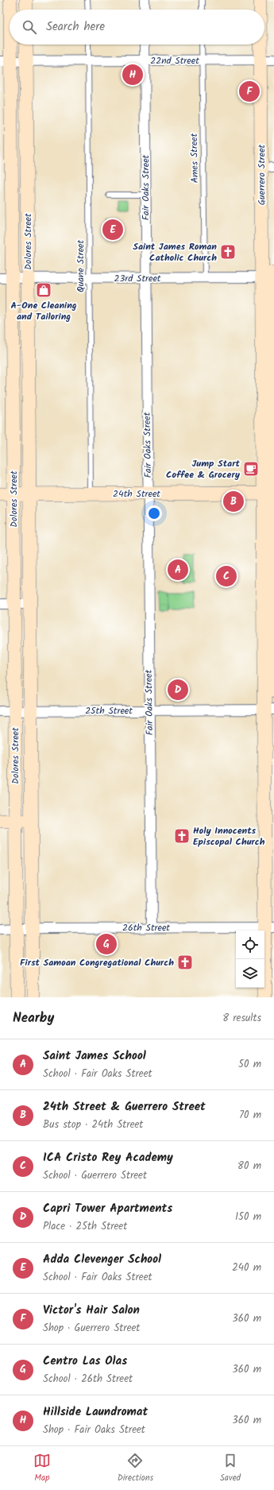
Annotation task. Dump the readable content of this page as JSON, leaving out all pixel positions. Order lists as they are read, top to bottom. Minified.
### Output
{"streets":{"main road":["Guerrero Street","Dolores Street","24th Street"],"street":["22nd Street","Fair Oaks Street","23rd Street","25th Street","26th Street"],"lane":["Ames Street","Quane Street"]},"crossings":[["22nd Street","Ames Street"],["22nd Street","Guerrero Street"],["22nd Street","Fair Oaks Street"],["22nd Street","Dolores Street"],["22nd Street","Quane Street"],["Ames Street","23rd Street"],["Guerrero Street","23rd Street"],["Guerrero Street","24th Street"],["Guerrero Street","25th Street"],["Guerrero Street","26th Street"],["Fair Oaks Street","23rd Street"],["Fair Oaks Street","24th Street"],["Fair Oaks Street","25th Street"],["Fair Oaks Street","26th Street"],["Dolores Street","23rd Street"],["Dolores Street","24th Street"],["Dolores Street","25th Street"],["Dolores Street","26th Street"],["Quane Street","23rd Street"],["Quane Street","24th Street"]],"places":{"church":["Saint James Roman Catholic Church","Holy Innocents Episcopal Church","First Samoan Congregational Church"],"shop":["A-One Cleaning and Tailoring"],"cafe":["Jump Start Coffee & Grocery"]},"page":{"search":"Search here","pins":["H","F","E","B","A","C","D","G"],"heading":["Nearby","8 results"],"list":[{"mark":"A","name":"Saint James School","note":"School · Fair Oaks Street","value":"50 m"},{"mark":"B","name":"24th Street & Guerrero Street","note":"Bus stop · 24th Street","value":"70 m"},{"mark":"C","name":"ICA Cristo Rey Academy","note":"School · Guerrero Street","value":"80 m"},{"mark":"D","name":"Capri Tower Apartments","note":"Place · 25th Street","value":"150 m"},{"mark":"E","name":"Adda Clevenger School","note":"School · Fair Oaks Street","value":"240 m"},{"mark":"F","name":"Victor's Hair Salon","note":"Shop · Guerrero Street","value":"360 m"},{"mark":"G","name":"Centro Las Olas","note":"School · 26th Street","value":"360 m"},{"mark":"H","name":"Hillside Laundromat","note":"Shop · Fair Oaks Street","value":"360 m"}],"nav":["Map","Directions","Saved"]}}
